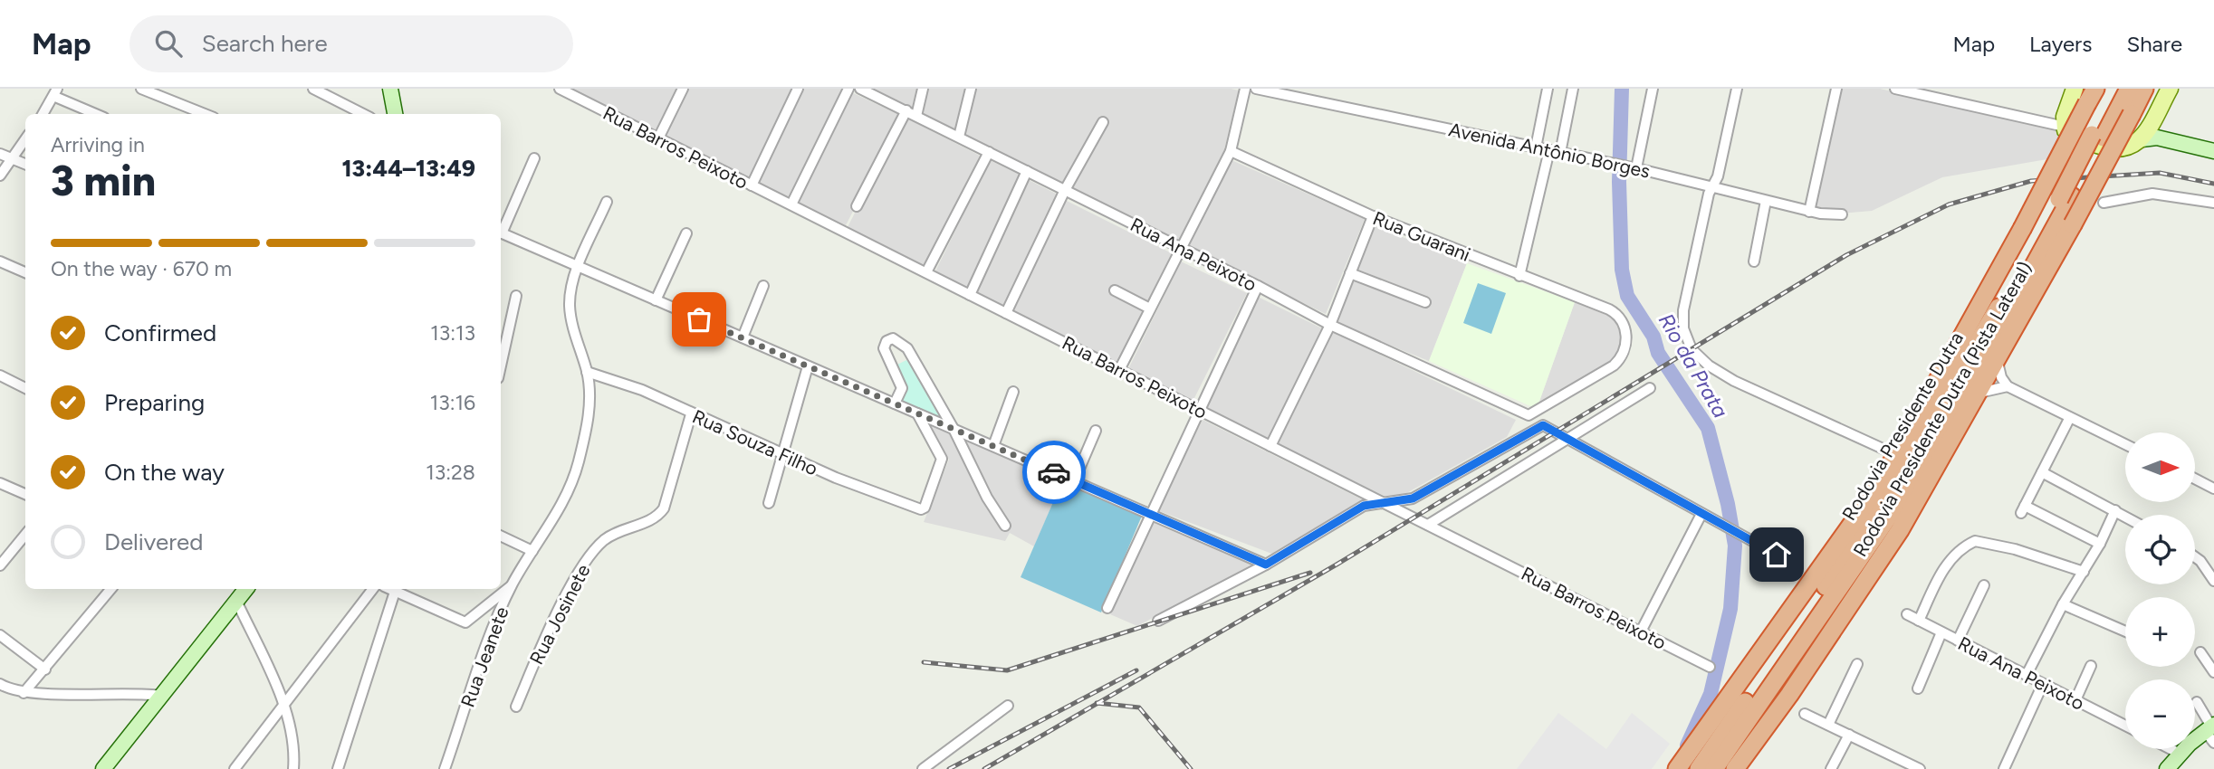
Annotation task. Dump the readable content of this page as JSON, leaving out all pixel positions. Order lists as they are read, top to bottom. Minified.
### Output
{"streets":{"highway":["Rodovia Presidente Dutra (Pista Lateral)","Rodovia Presidente Dutra"],"street":["Rua Barros Peixoto","Avenida Antônio Borges","Rua Guarani","Rua Ana Peixoto","Rua Souza Filho","Rua Josinete","Rua Jeanete"]},"crossings":[["Rua Guarani","Rua Ana Peixoto"],["Rua Souza Filho","Rua Josinete"],["Rua Souza Filho","Rua Jeanete"]],"water":["Rio da Prata"],"north":"right","page":{"header":"Map","search":"Search here","nav":["Map","Layers","Share"],"heading":["3 min","Arriving in","13:44–13:49"],"bar":"On the way · 670 m","list":[["Confirmed","13:13"],["Preparing","13:16"],["On the way","13:28"],"Delivered"],"map_buttons":["+","−"]}}
